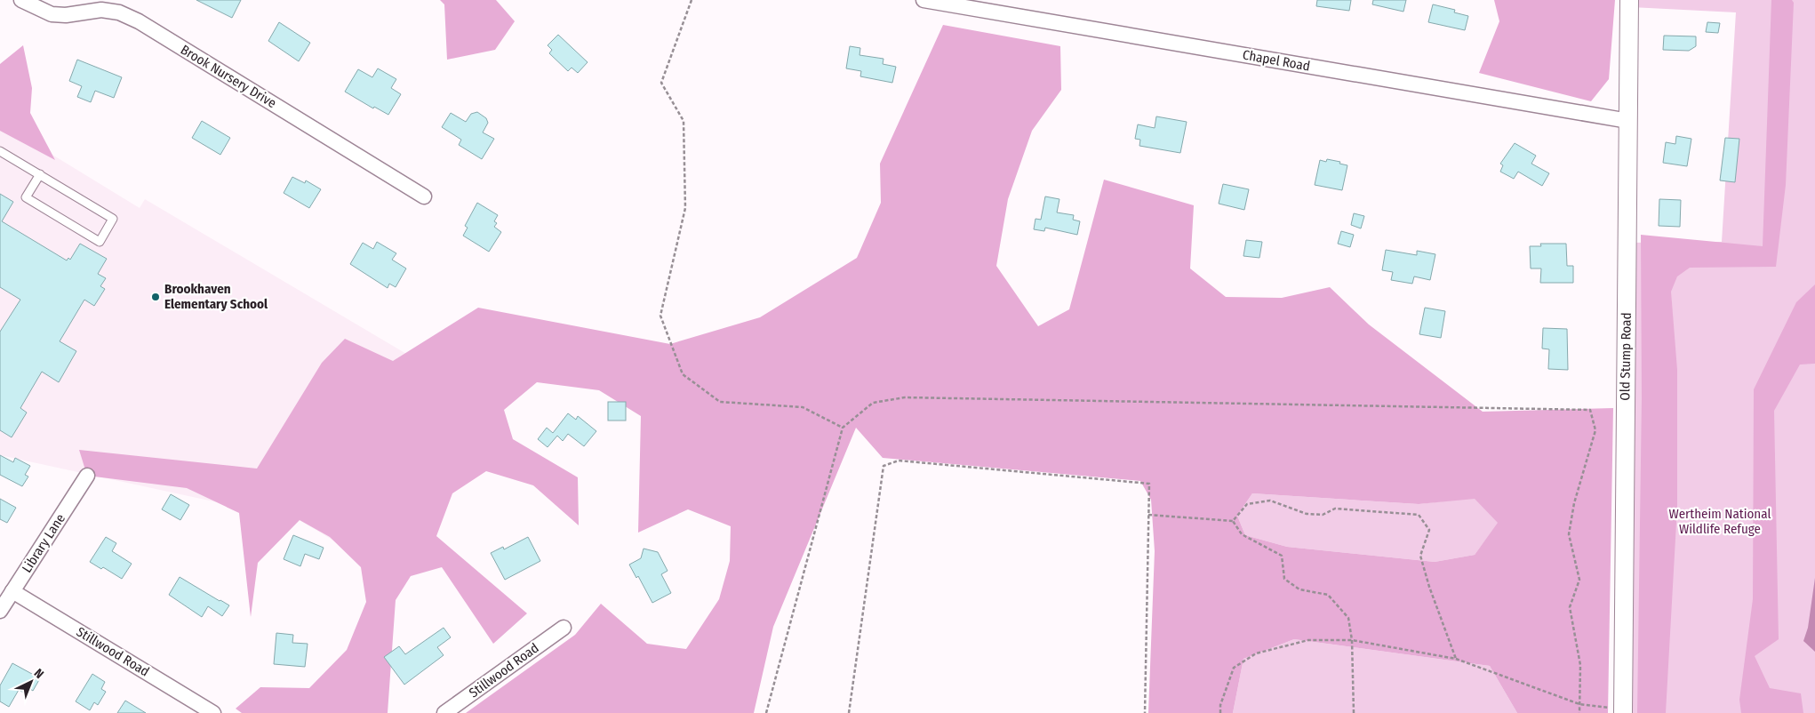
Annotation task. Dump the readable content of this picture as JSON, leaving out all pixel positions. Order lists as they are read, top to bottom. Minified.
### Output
{"streets":{"street":["Chapel Road","Brook Nursery Drive","Old Stump Road","Library Lane","Stillwood Road"]},"crossings":[["Chapel Road","Old Stump Road"],["Library Lane","Stillwood Road"]],"parks":["Wertheim National Wildlife Refuge"],"places":["Brookhaven Elementary School"],"north":"top right"}
